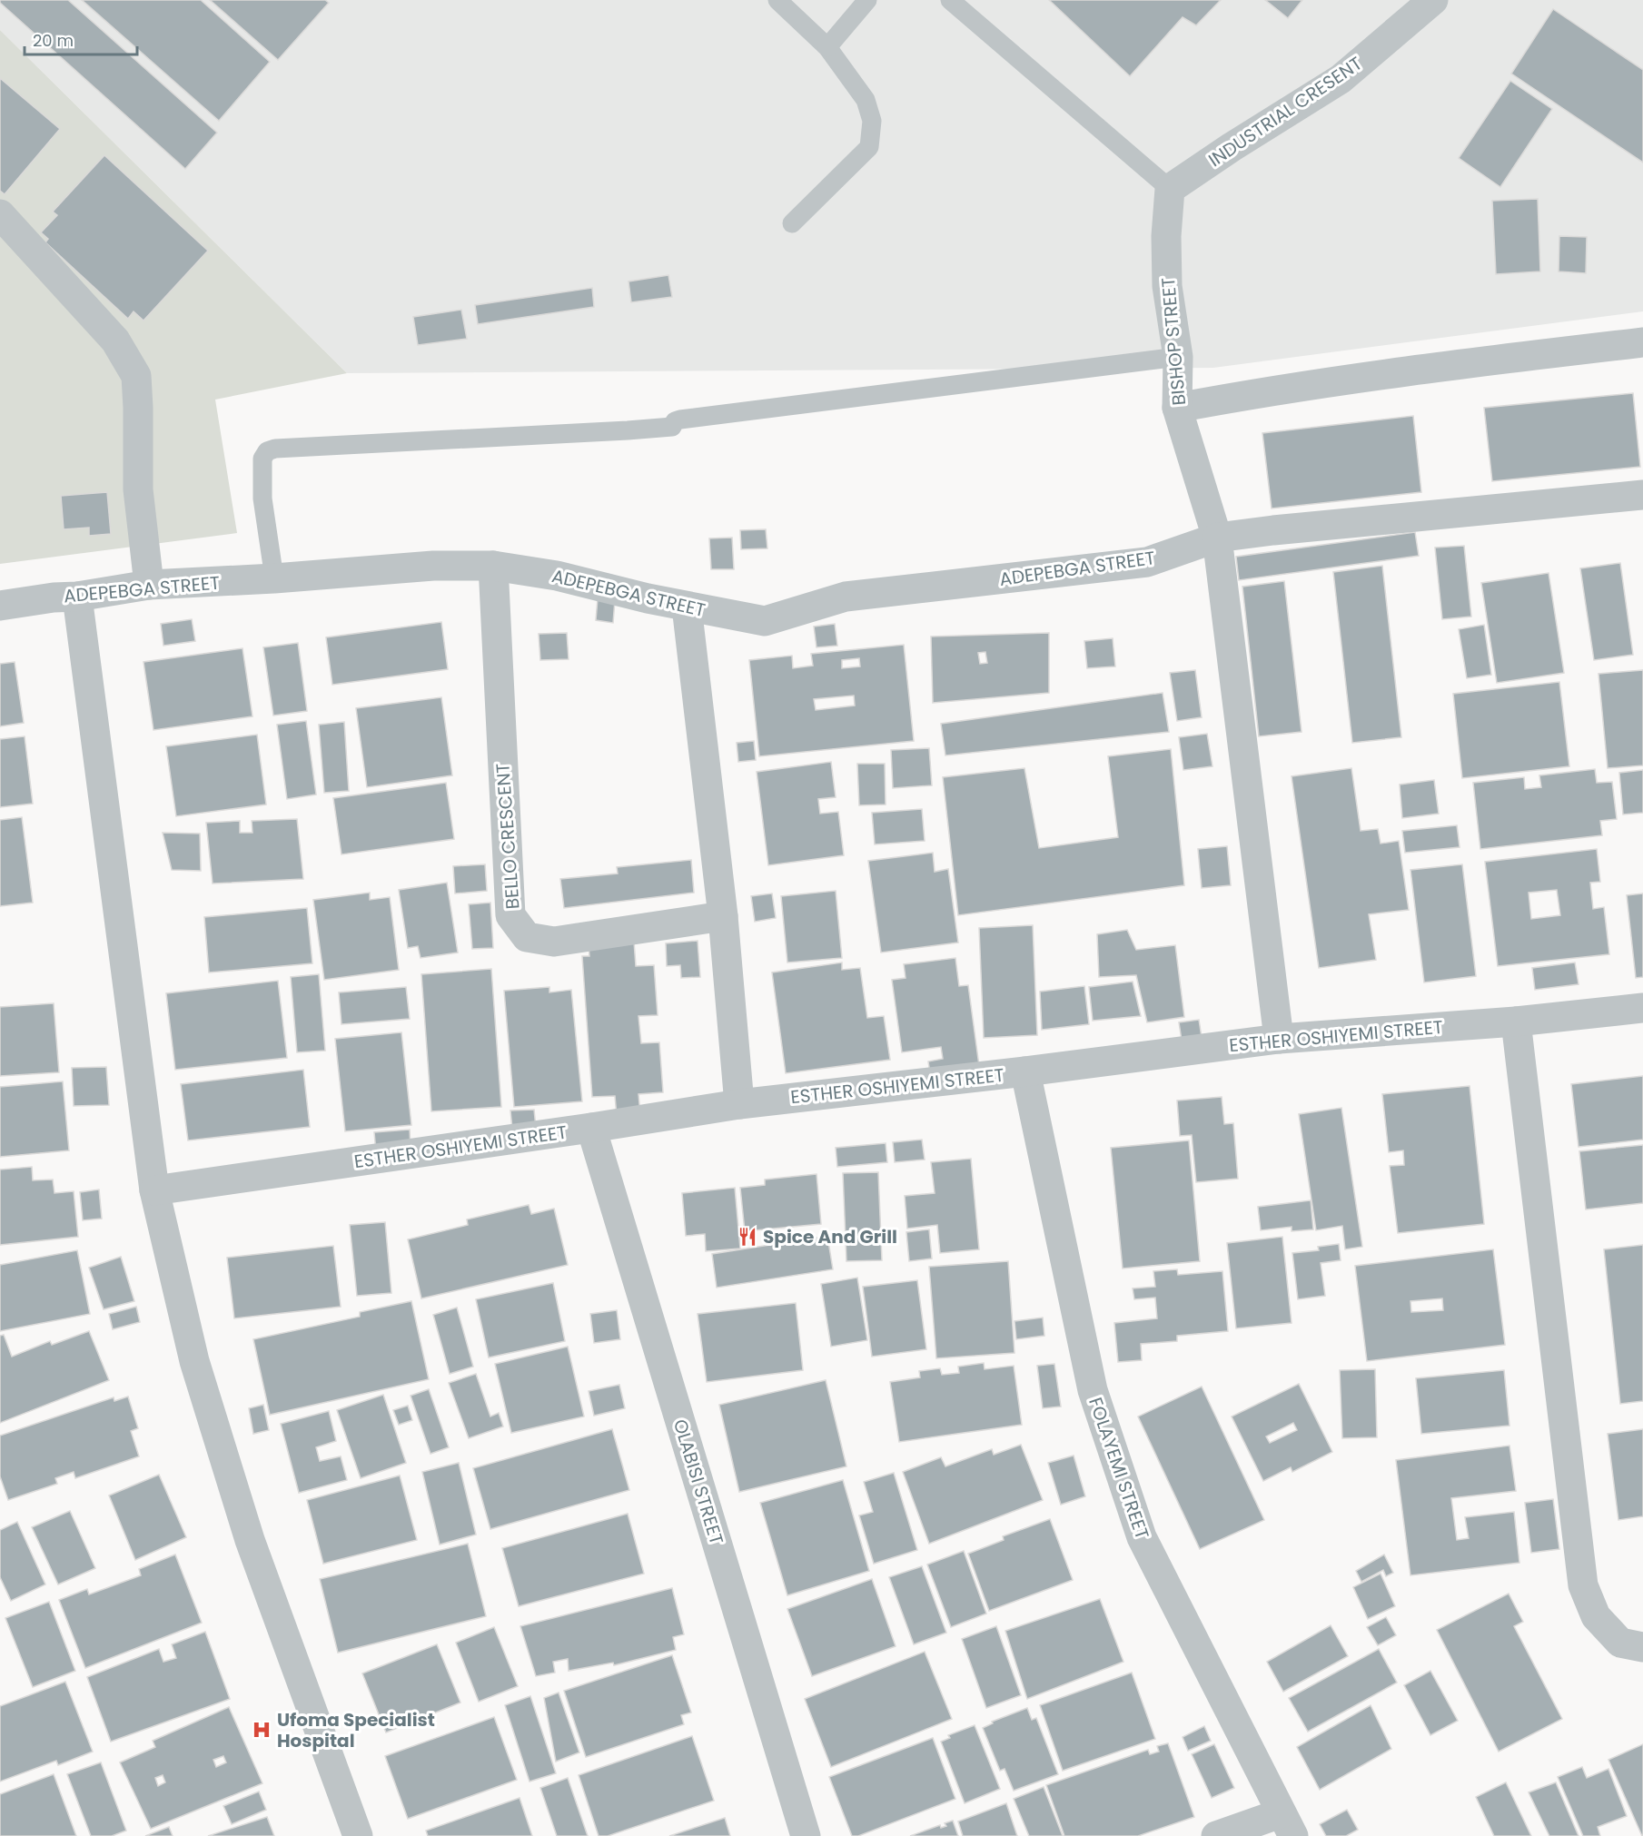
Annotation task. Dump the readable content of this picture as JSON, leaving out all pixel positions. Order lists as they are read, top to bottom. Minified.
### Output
{"streets":{"street":["INDUSTRIAL CRESENT","BISHOP STREET","ADEPEBGA STREET","BELLO CRESCENT","ESTHER OSHIYEMI STREET","FOLAYEMI STREET","OLABISI STREET"]},"crossings":[["INDUSTRIAL CRESENT","BISHOP STREET"],["BISHOP STREET","ADEPEBGA STREET"],["ADEPEBGA STREET","BELLO CRESCENT"],["ESTHER OSHIYEMI STREET","FOLAYEMI STREET"],["ESTHER OSHIYEMI STREET","OLABISI STREET"]],"places":{"restaurant":["Spice And Grill"],"hospital":["Ufoma Specialist Hospital"]},"scale_bar":"20 m"}
